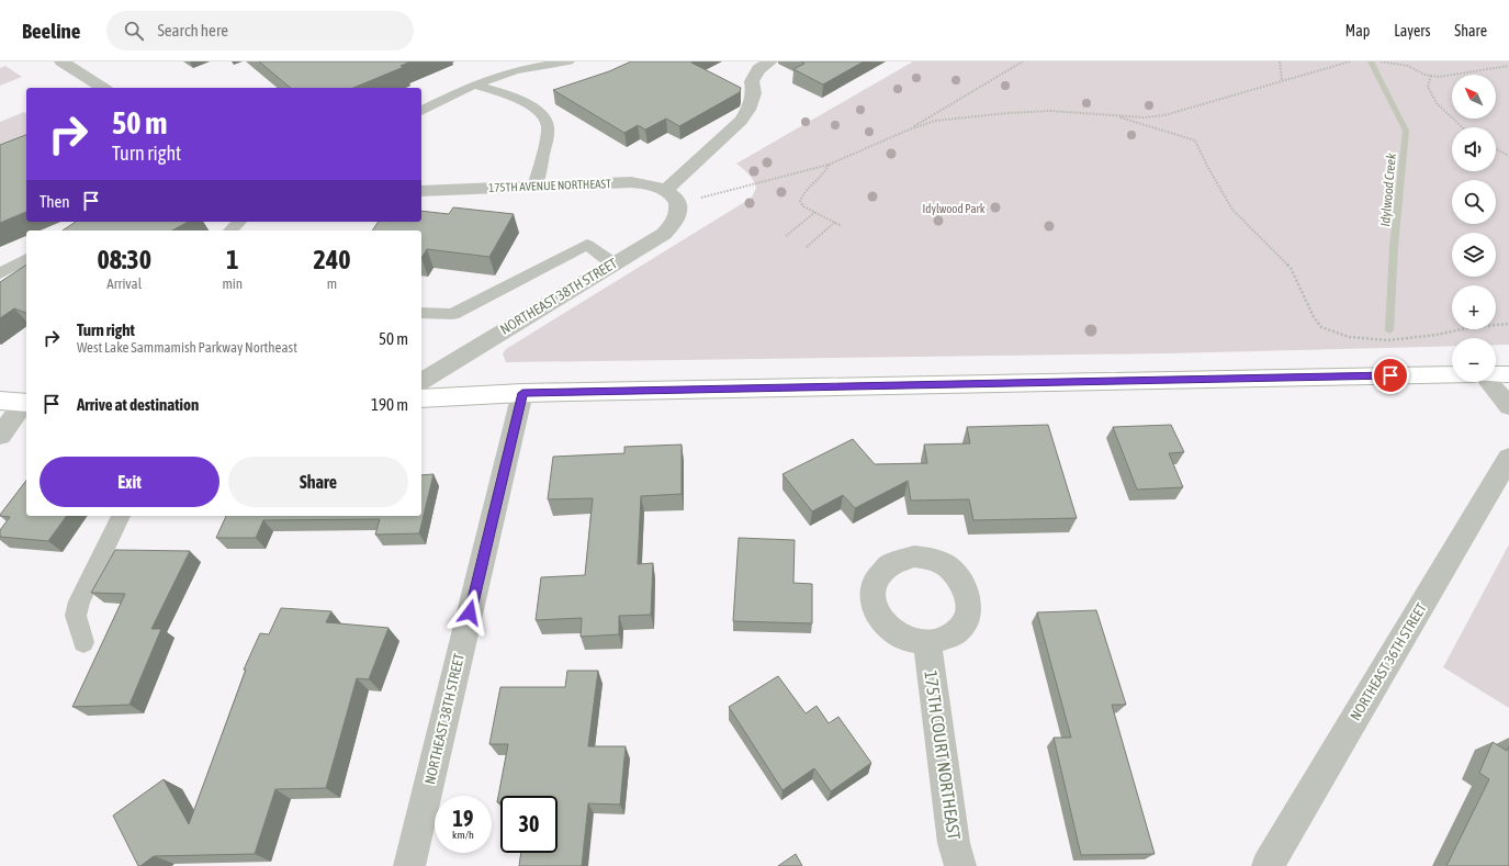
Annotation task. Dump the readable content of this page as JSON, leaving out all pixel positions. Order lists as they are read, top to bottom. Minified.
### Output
{"streets":{"street":["175TH AVENUE NORTHEAST","NORTHEAST 38TH STREET","NORTHEAST 36TH STREET","175TH COURT NORTHEAST"]},"crossings":[["175TH AVENUE NORTHEAST","NORTHEAST 38TH STREET"]],"water":["Idylwood Creek"],"parks":["Idylwood Park"],"north":"top left","page":{"header":"Beeline","search":"Search here","nav":["Map","Layers","Share"],"map_buttons":["+","−"],"turn":["50 m","Turn right"],"then":"Then","eta":["08:30","Arrival","1","min","240","m"],"list":[{"name":"Turn right","note":"West Lake Sammamish Parkway Northeast","value":"50 m"},{"name":"Arrive at destination","value":"190 m"}],"buttons":["Exit","Share"],"speed":"19 km/h","limit":"30"}}
